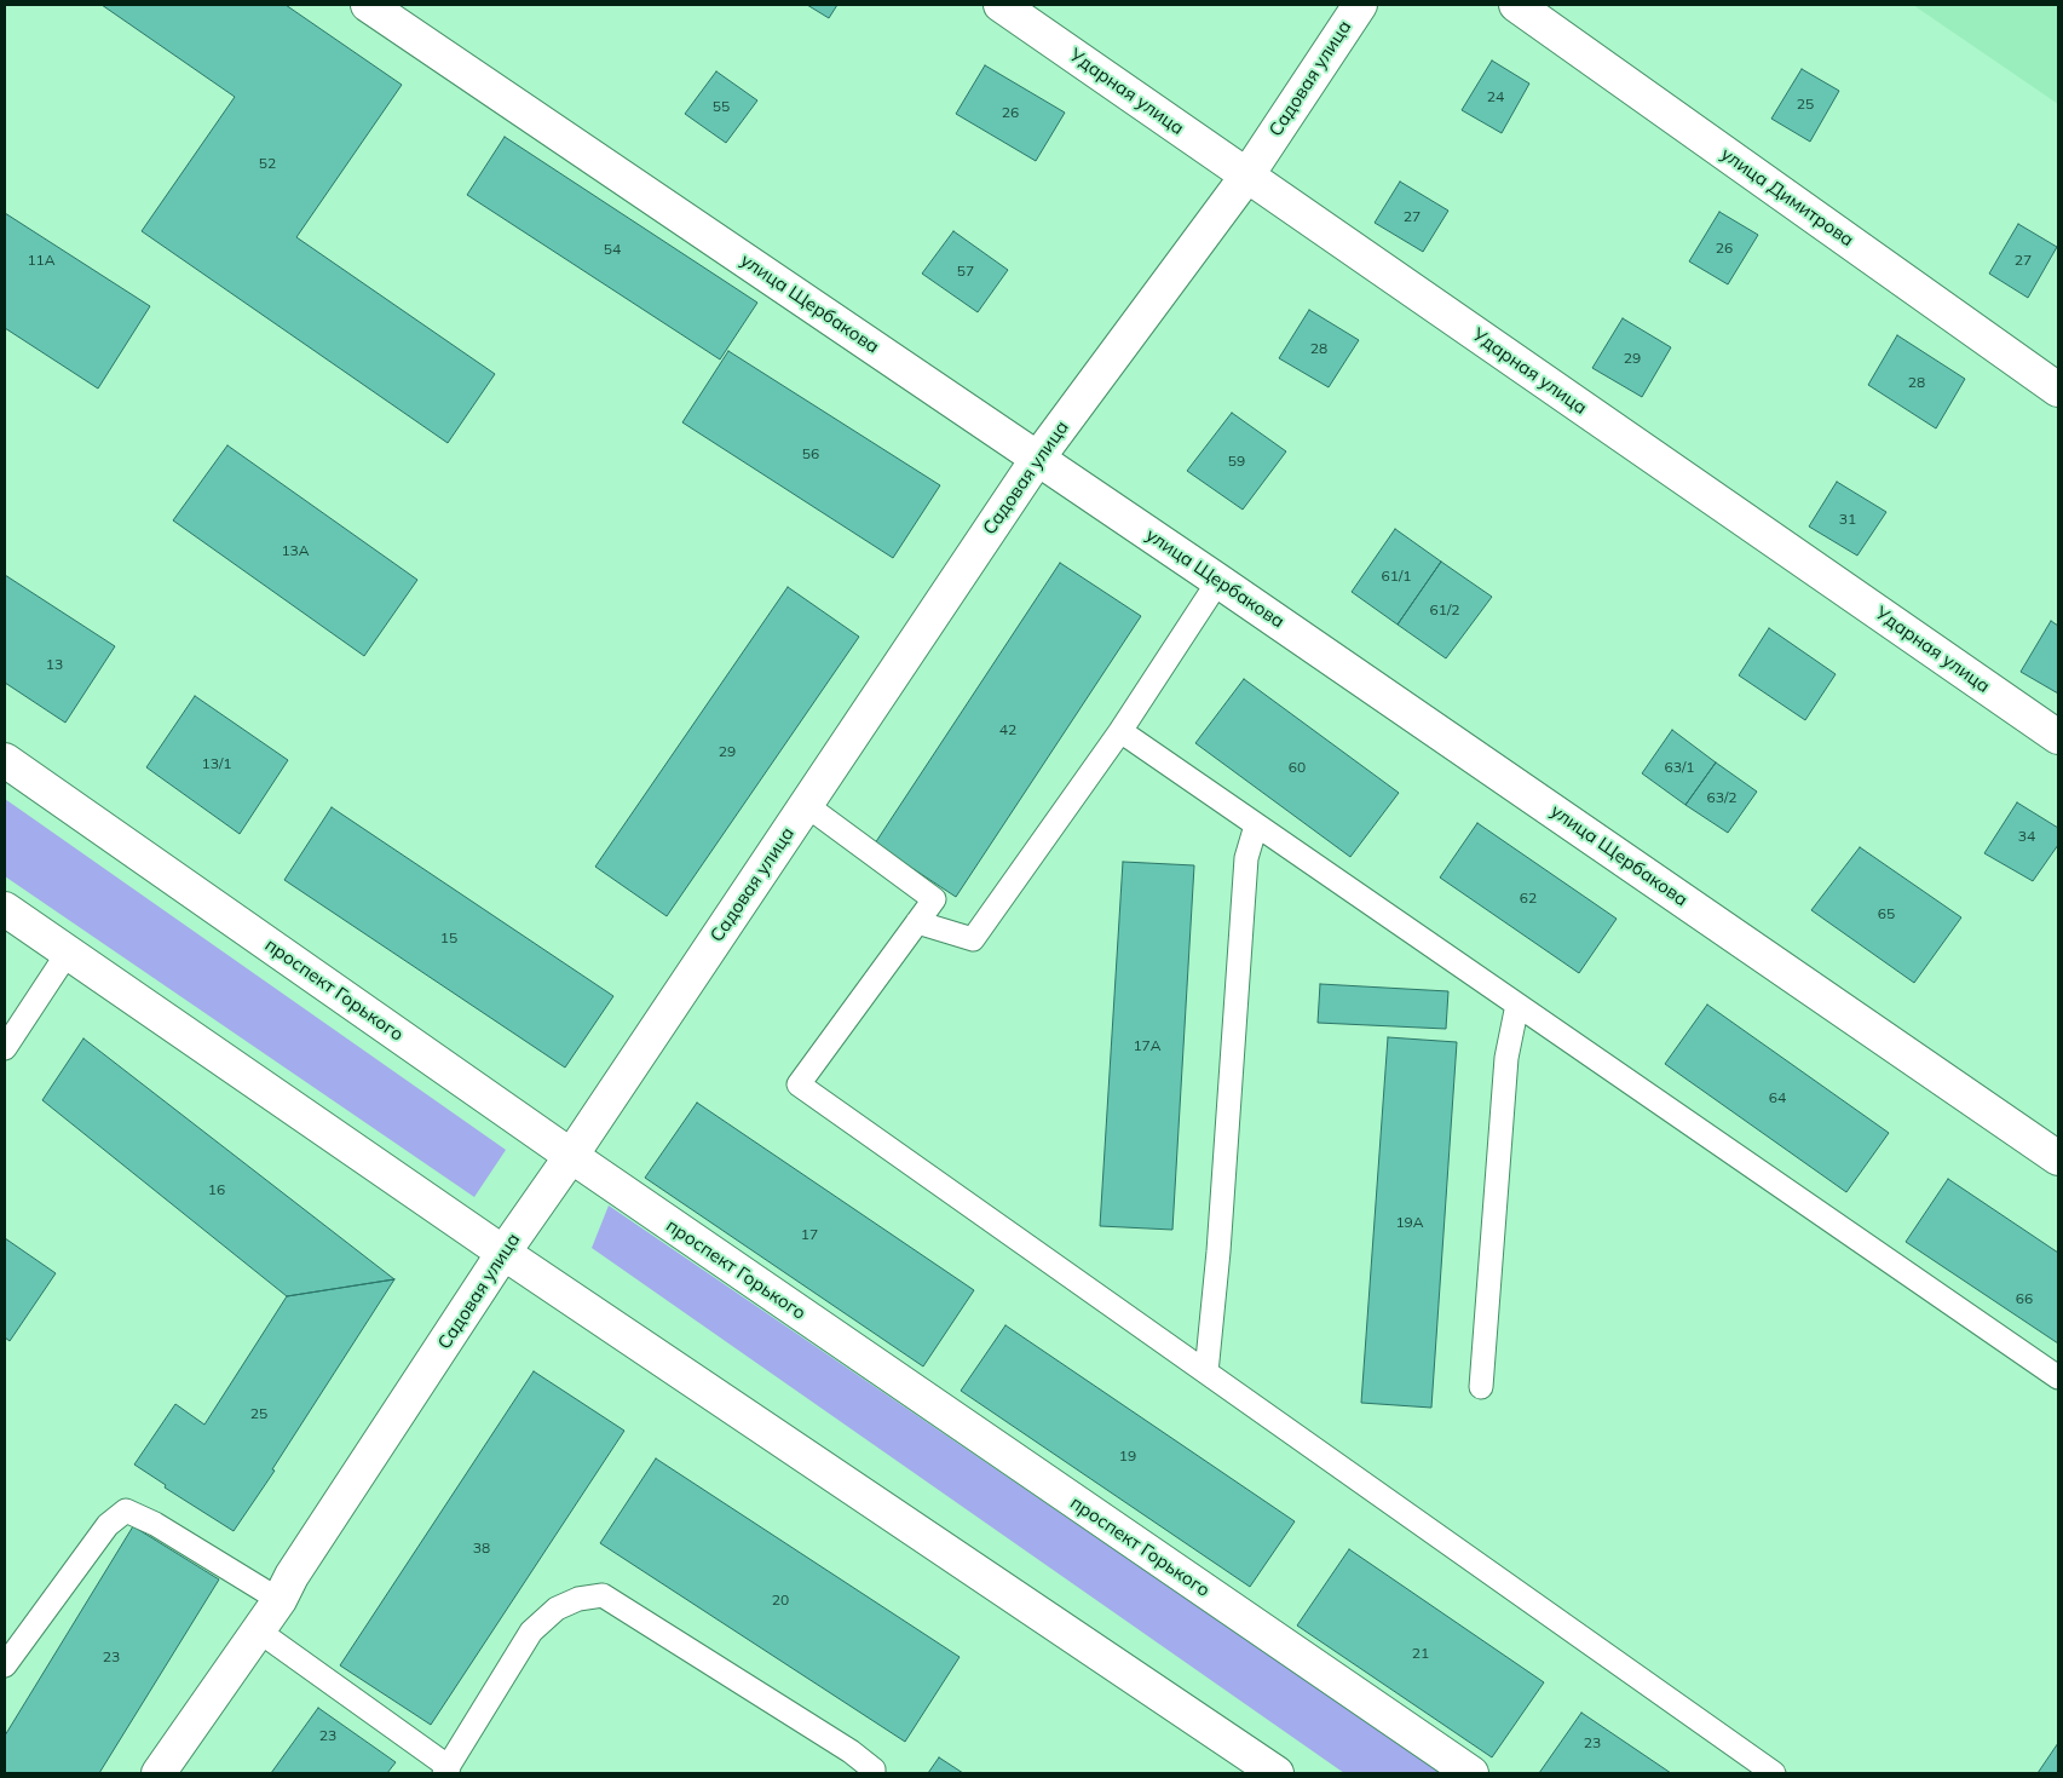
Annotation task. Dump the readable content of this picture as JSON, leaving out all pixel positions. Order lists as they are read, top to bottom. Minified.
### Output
{"streets":{"street":["Садовая улица","Ударная улица","улица Димитрова","улица Щербакова","проспект Горького"]},"crossings":[["Садовая улица","Ударная улица"],["Садовая улица","улица Щербакова"],["Садовая улица","проспект Горького"]],"house_numbers":["24","25","55","26","52","27","26","54","11А","27","57","28","29","28","56","59","31","13А","61/1","61/2","13","42","29","13/1","60","63/1","63/2","34","62","65","15","17А","64","16","19А","17","66","25","19","38","20","21","23","23","23"]}
